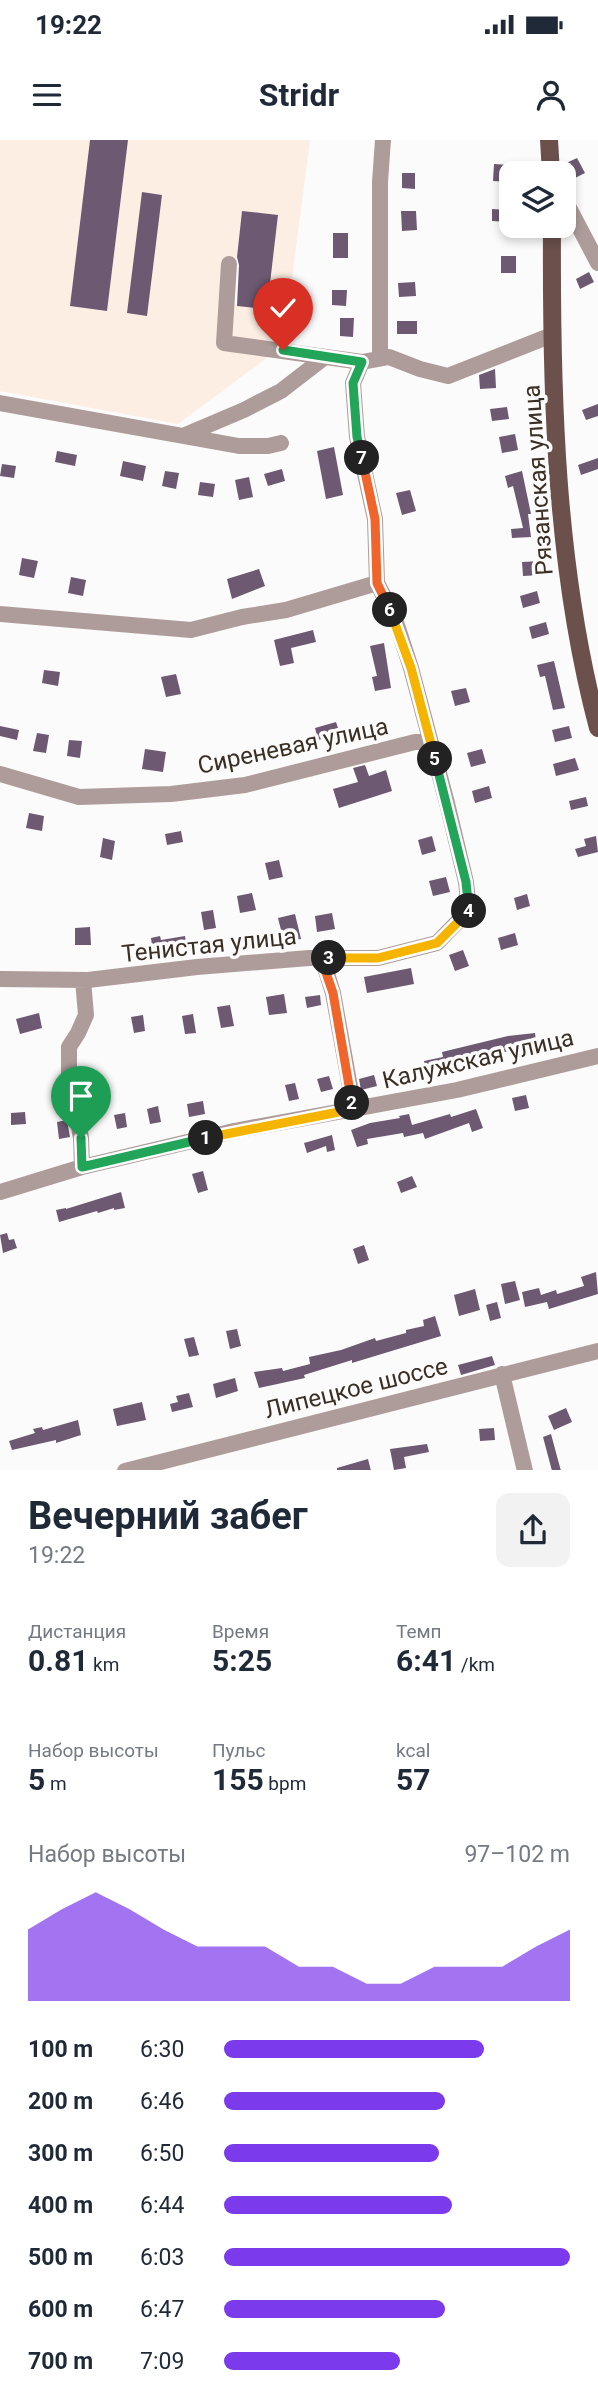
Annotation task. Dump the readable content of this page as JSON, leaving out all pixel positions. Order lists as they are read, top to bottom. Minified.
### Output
{"streets":{"main road":["Рязанская улица"],"street":["Сиреневая улица","Тенистая улица","Калужская улица","Липецкое шоссе"]},"crossings":[["Сиреневая улица","Тенистая улица"]],"page":{"status":"19:22","header":"Stridr","pins":["7","6","5","4","3","2","1"],"heading":["Вечерний забег","19:22"],"stats":[["Дистанция","0.81 km"],["Время","5:25"],["Темп","6:41 /km"],["Набор высоты","5 m"],["Пульс","155 bpm"],["kcal","57"]],"chart":["Набор высоты","97–102 m"],"list":[{"name":"100 m","note":"6:30"},{"name":"200 m","note":"6:46"},{"name":"300 m","note":"6:50"},{"name":"400 m","note":"6:44"},{"name":"500 m","note":"6:03"},{"name":"600 m","note":"6:47"},{"name":"700 m","note":"7:09"}]}}
